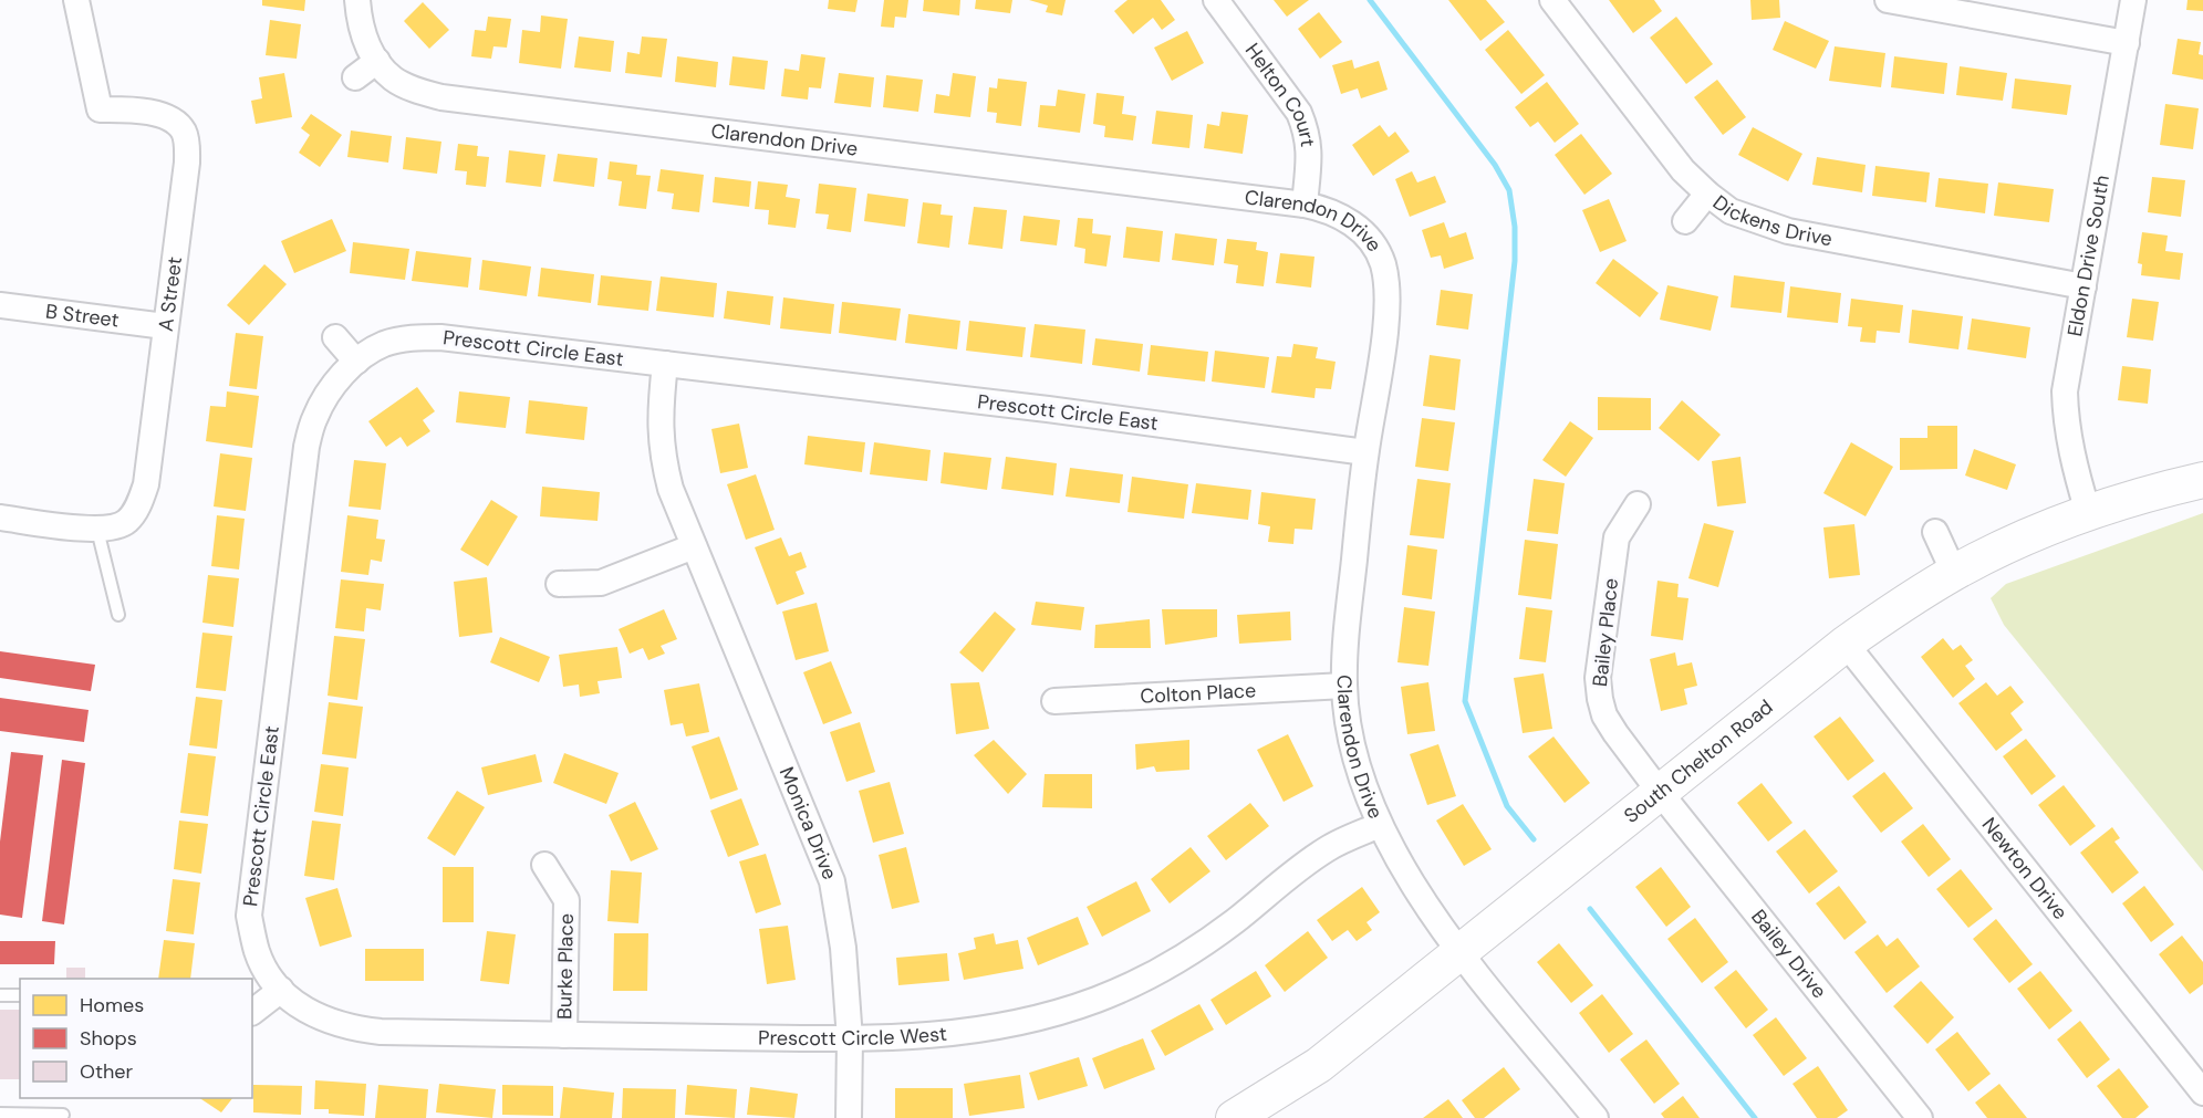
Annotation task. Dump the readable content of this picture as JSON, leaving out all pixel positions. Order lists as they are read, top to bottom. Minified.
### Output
{"streets":{"main road":["South Chelton Road"],"street":["Helton Court","Clarendon Drive","Dickens Drive","Eldon Drive South","A Street","B Street","Prescott Circle East","Bailey Place","Colton Place","Monica Drive","Newton Drive","Bailey Drive","Burke Place","Prescott Circle West"]},"crossings":[["Helton Court","Clarendon Drive"],["Clarendon Drive","Prescott Circle East"],["Clarendon Drive","Colton Place"],["Clarendon Drive","South Chelton Road"],["Clarendon Drive","Prescott Circle West"],["Dickens Drive","Eldon Drive South"],["Eldon Drive South","South Chelton Road"],["A Street","B Street"],["Prescott Circle East","Monica Drive"],["Prescott Circle East","Prescott Circle West"],["Bailey Place","South Chelton Road"],["Bailey Place","Bailey Drive"],["South Chelton Road","Newton Drive"],["South Chelton Road","Bailey Drive"],["Monica Drive","Prescott Circle West"],["Burke Place","Prescott Circle West"]],"legend":["Homes","Shops","Other"]}
